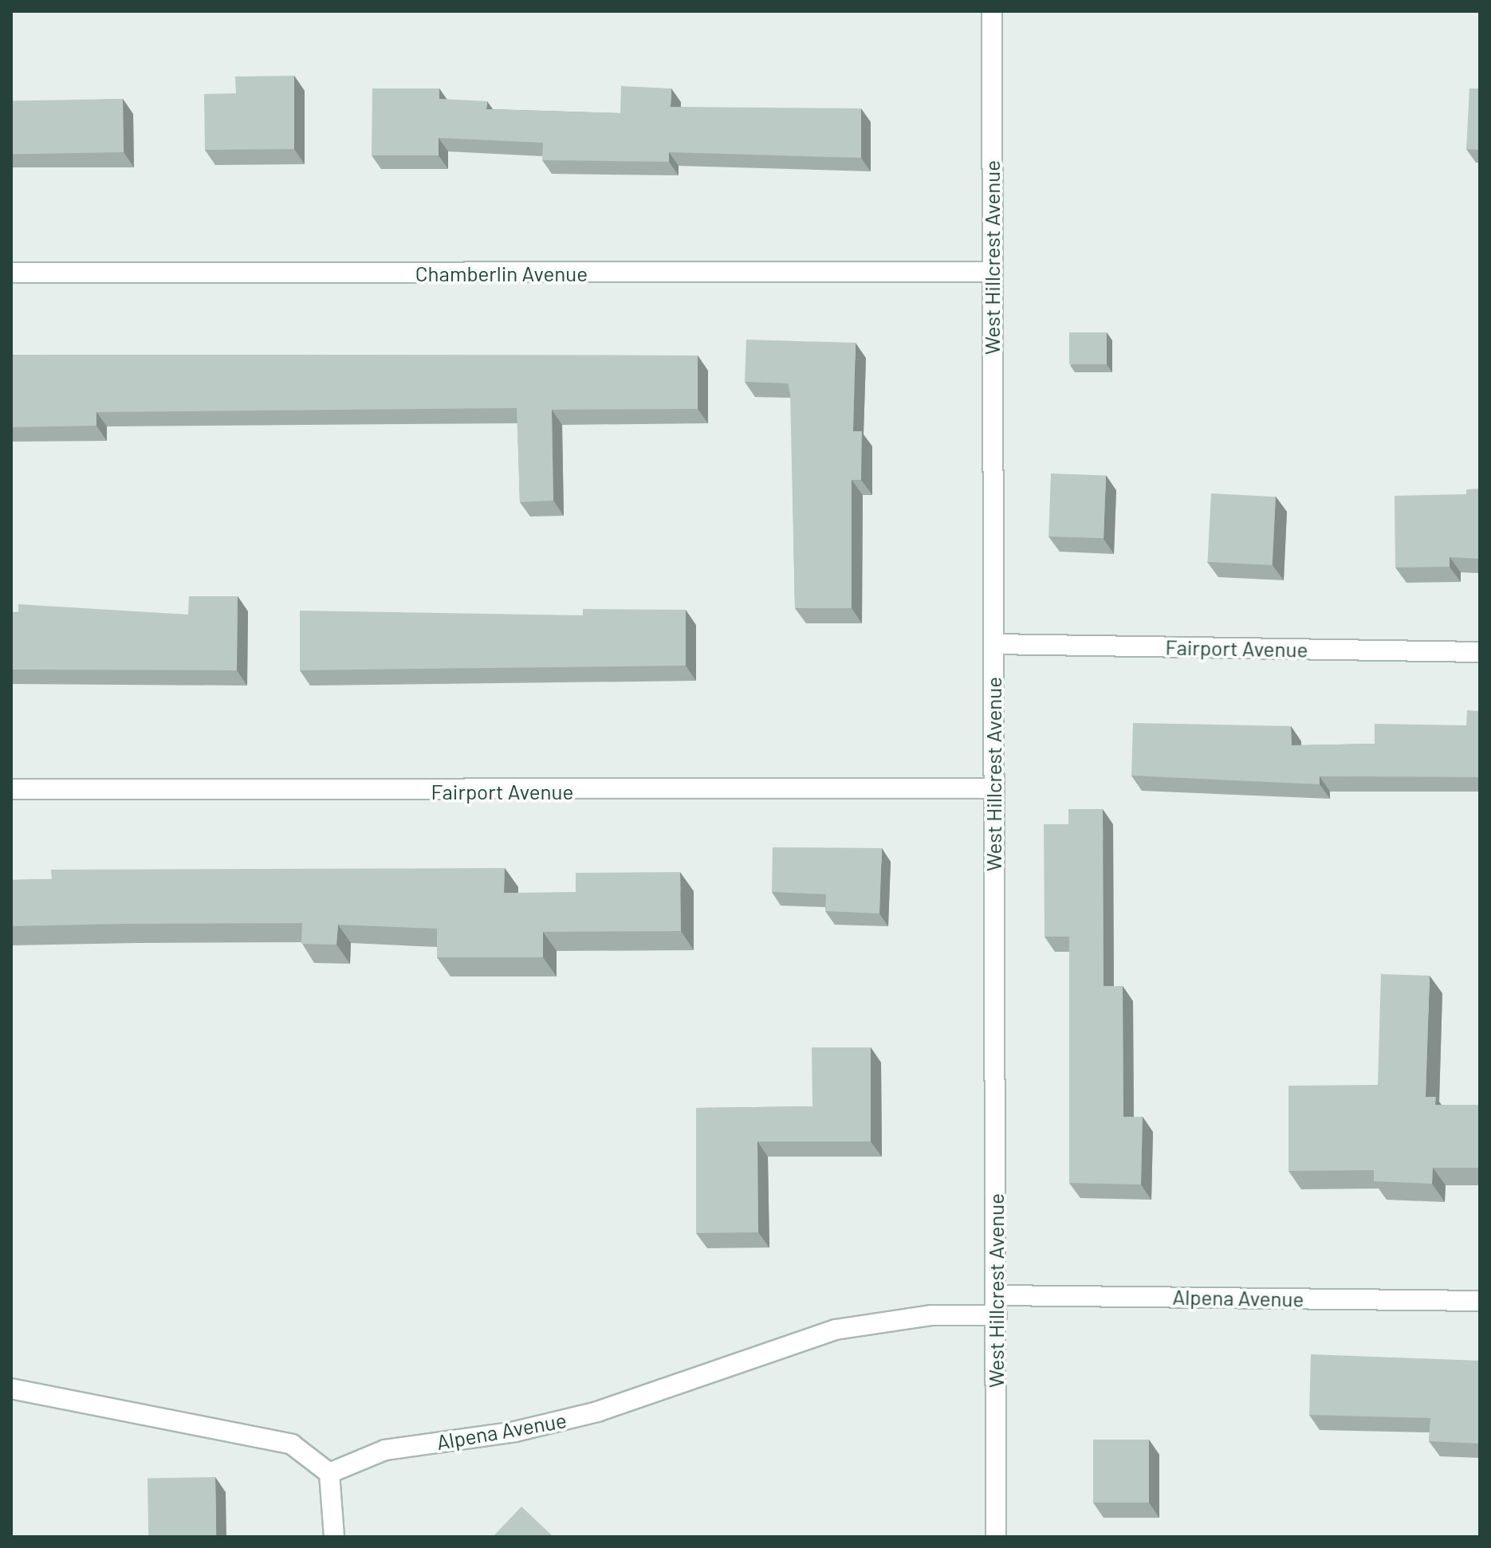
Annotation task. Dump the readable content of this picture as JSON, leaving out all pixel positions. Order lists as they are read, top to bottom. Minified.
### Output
{"streets":{"street":["West Hillcrest Avenue","Chamberlin Avenue","Fairport Avenue","Alpena Avenue"]},"crossings":[["West Hillcrest Avenue","Chamberlin Avenue"],["West Hillcrest Avenue","Fairport Avenue"],["West Hillcrest Avenue","Alpena Avenue"]]}
